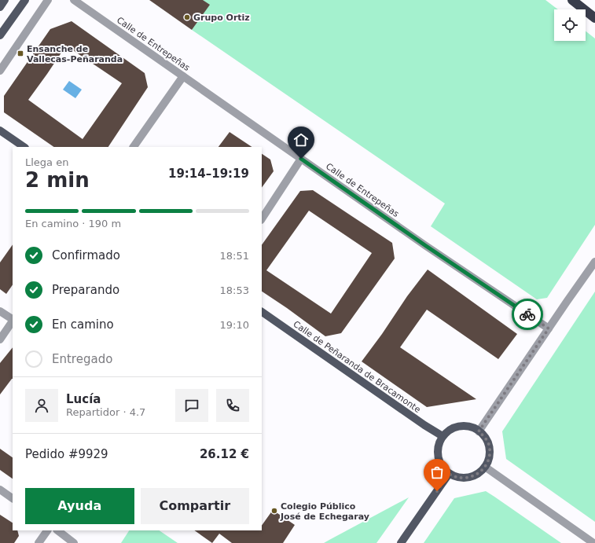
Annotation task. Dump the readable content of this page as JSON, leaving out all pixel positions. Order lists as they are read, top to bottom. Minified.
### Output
{"streets":{"main road":["Calle de Peñaranda de Bracamonte"],"street":["Calle de Entrepeñas"]},"places":{"other":["Grupo Ortiz","Colegio Público José de Echegaray"],"transit":["Ensanche de Vallecas-Peñaranda"]},"page":{"heading":["2 min","Llega en","19:14–19:19"],"panel":["Lucía","Repartidor · 4.7","Pedido #9929","26.12 €"],"bar":"En camino · 190 m","list":[["Confirmado","18:51"],["Preparando","18:53"],["En camino","19:10"],"Entregado"],"buttons":["Ayuda","Compartir"]}}
